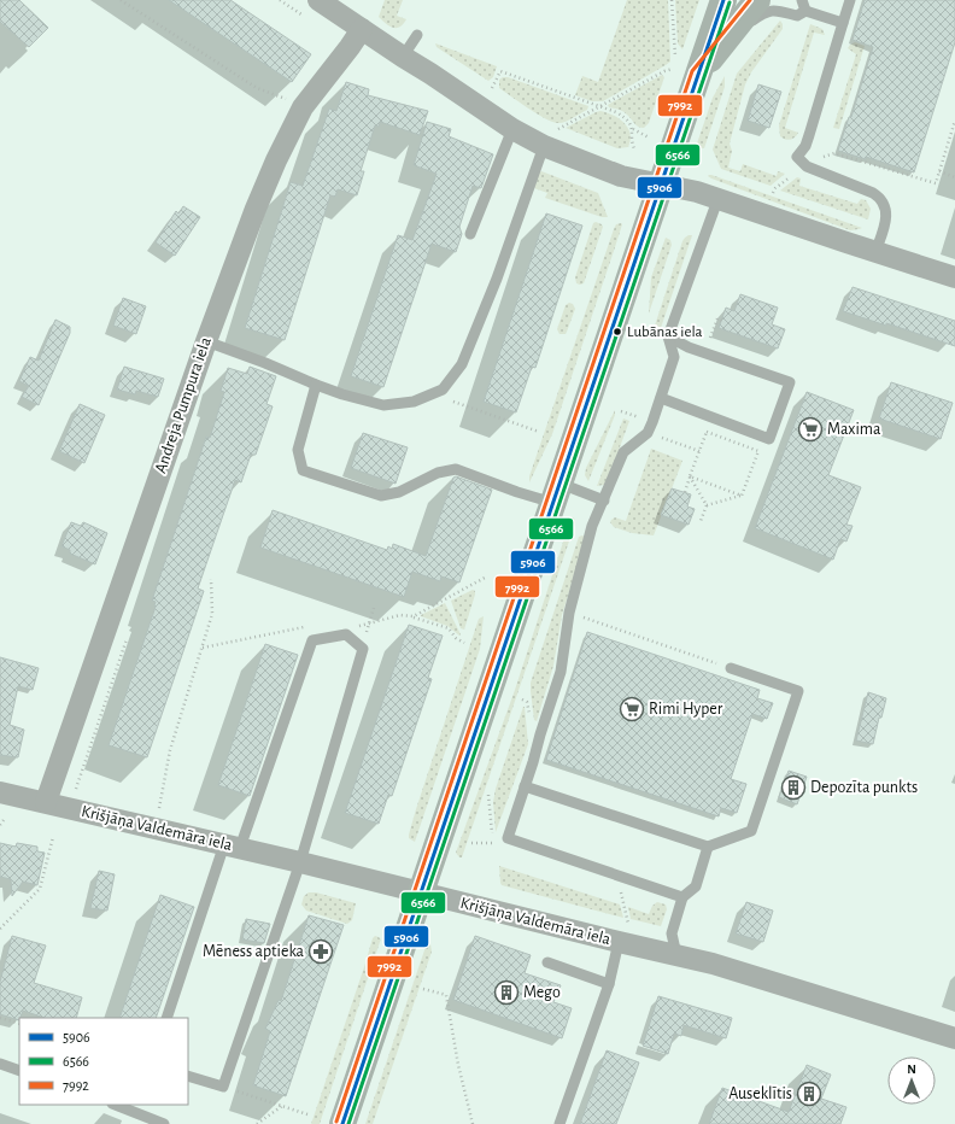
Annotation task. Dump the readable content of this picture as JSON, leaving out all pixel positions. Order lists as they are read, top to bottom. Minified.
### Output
{"streets":{"street":["Andreja Pumpura iela","Krišjāņa Valdemāra iela"]},"crossings":[["Andreja Pumpura iela","Krišjāņa Valdemāra iela"]],"places":{"other":["Lubānas iela"],"supermarket":["Maxima","Rimi Hyper"],"building":["Depozīta punkts","Mego","Auseklītis"],"pharmacy":["Mēness aptieka"]},"lines":["transit line 5906","transit line 7992","transit line 6566"],"legend":["5906","6566","7992"],"north":"top"}
